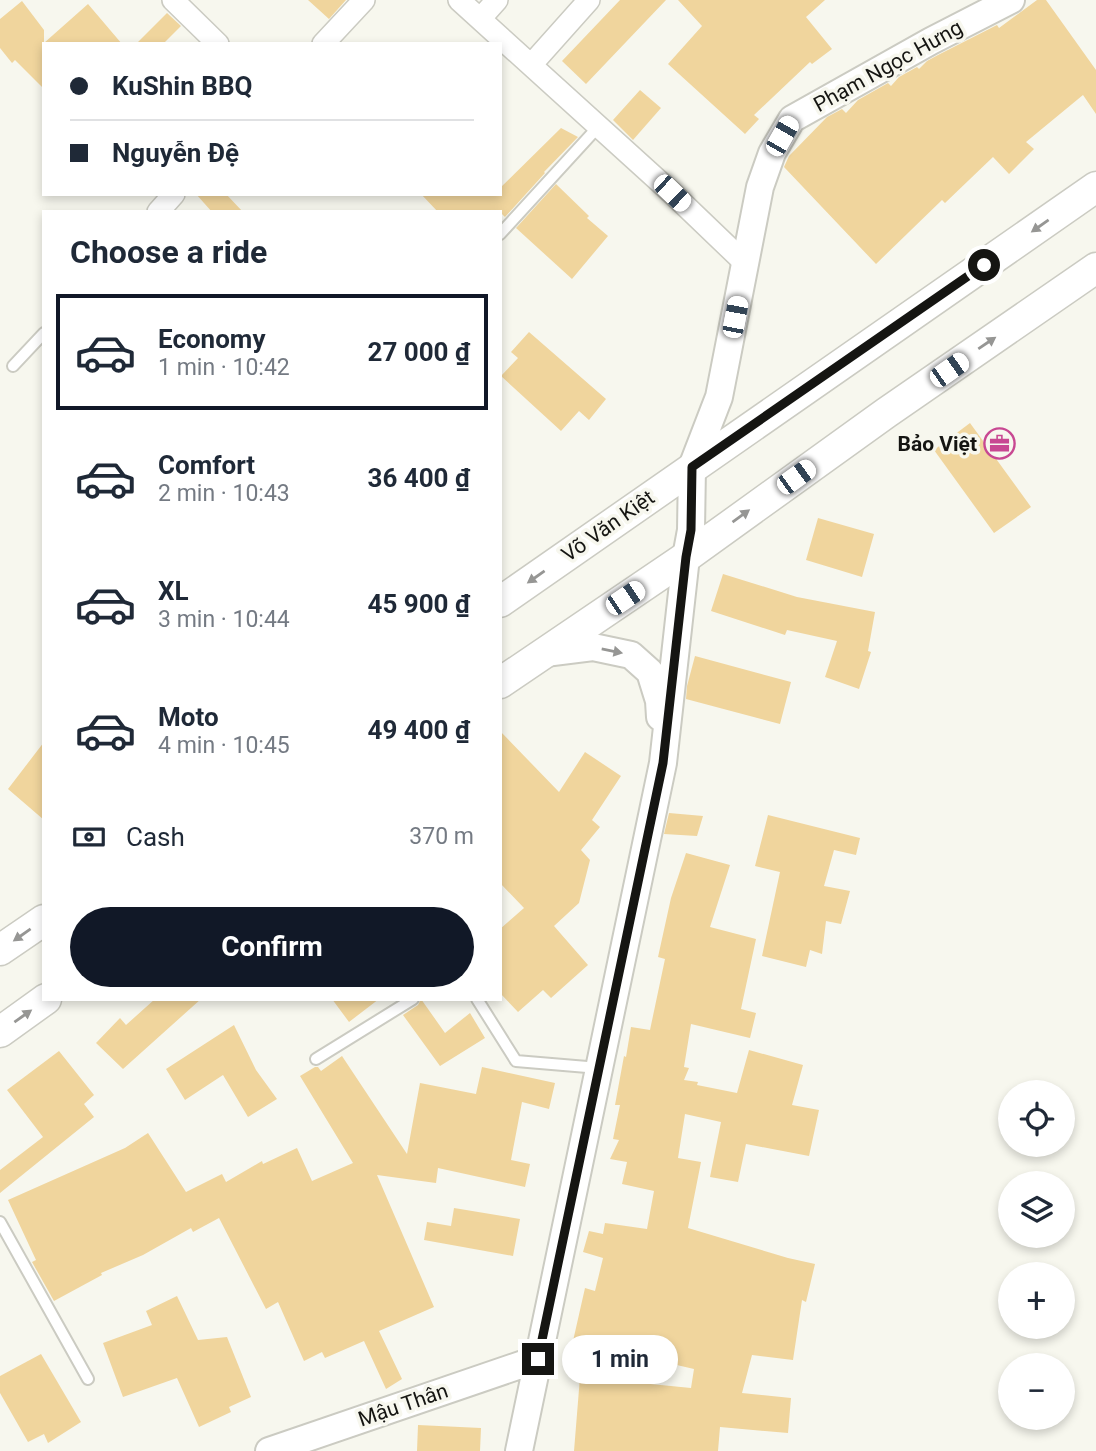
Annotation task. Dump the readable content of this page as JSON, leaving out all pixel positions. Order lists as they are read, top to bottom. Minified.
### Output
{"streets":{"main road":["Võ Văn Kiệt"],"street":["Phạm Ngọc Hưng","Mậu Thân"]},"crossings":[["Phạm Ngọc Hưng","Võ Văn Kiệt"]],"places":{"office":["Bảo Việt"]},"page":{"banner":["KuShin BBQ","Nguyễn Đệ"],"heading":"Choose a ride","list":[{"name":"Economy","note":"1 min · 10:42","value":"27 000 ₫"},{"name":"Comfort","note":"2 min · 10:43","value":"36 400 ₫"},{"name":"XL","note":"3 min · 10:44","value":"45 900 ₫"},{"name":"Moto","note":"4 min · 10:45","value":"49 400 ₫"}],"pay":["Cash","370 m"],"buttons":"Confirm","map_buttons":["+","−"],"bubble":"1 min"}}
